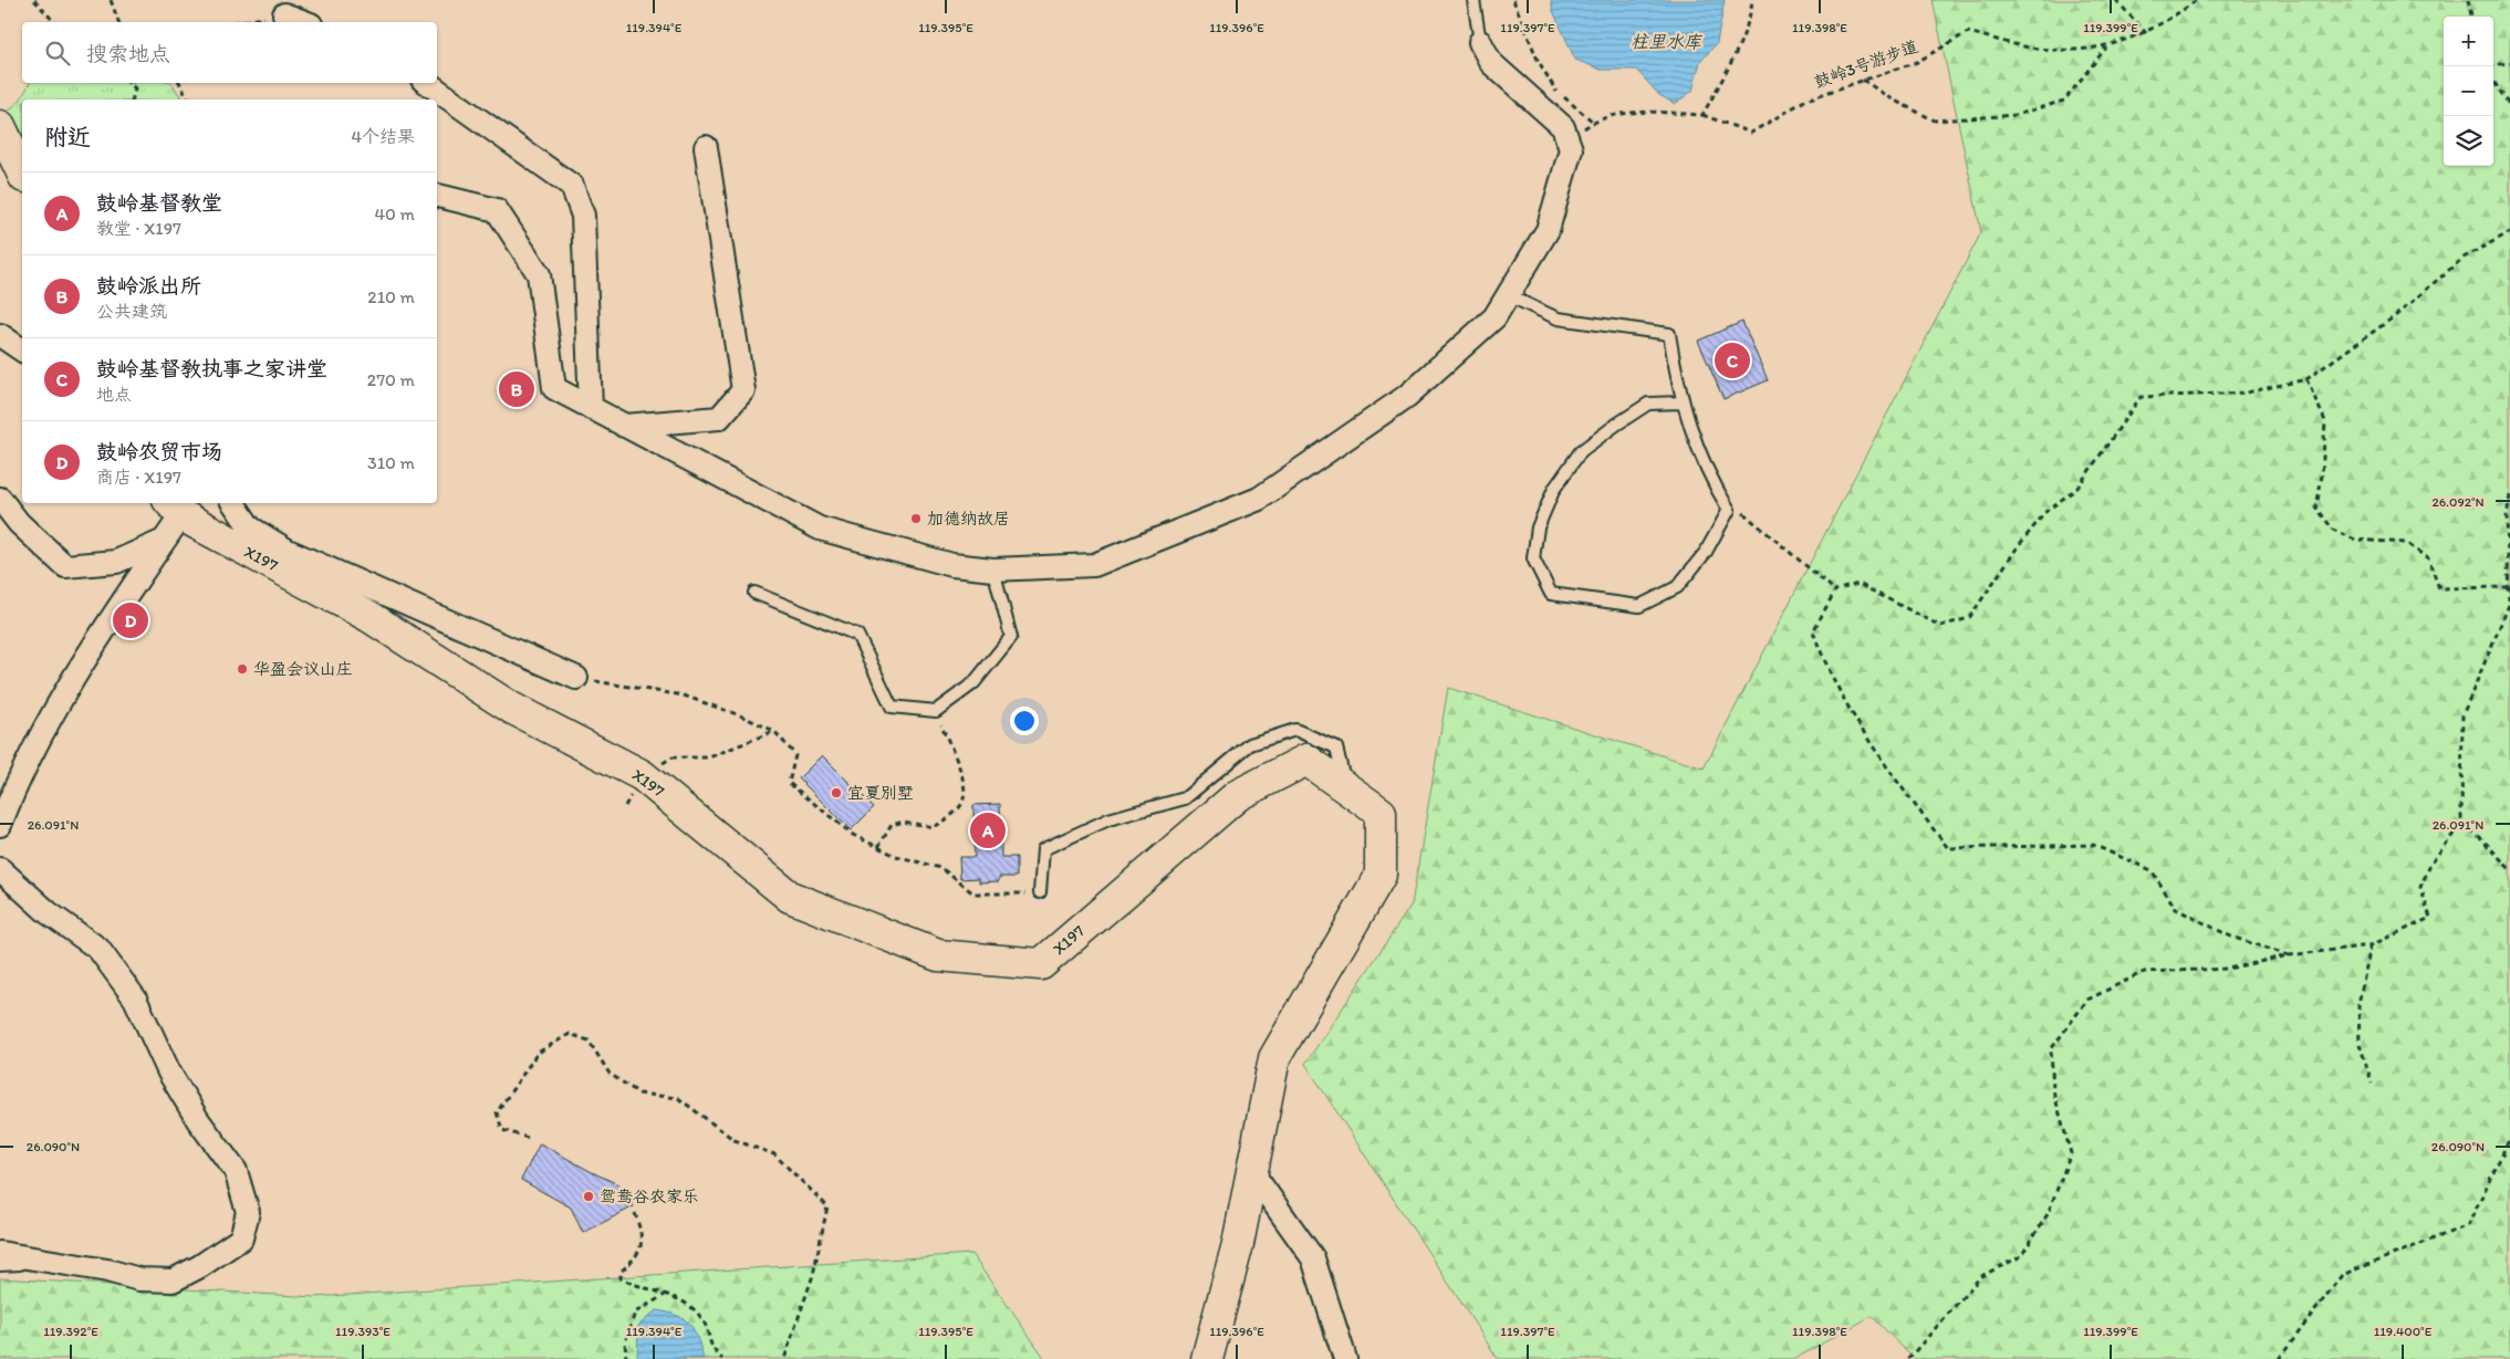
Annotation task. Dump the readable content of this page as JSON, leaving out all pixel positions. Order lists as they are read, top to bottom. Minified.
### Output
{"streets":{"street":["X197"],"path":["鼓岭3号游步道"]},"water":["柱里水库"],"places":["加德纳故居","华盈会议山庄","宜夏别墅","鸳鸯谷农家乐"],"page":{"map_buttons":["+","−"],"search":"搜索地点","heading":["附近","4个结果"],"list":[{"mark":"A","name":"鼓岭基督教堂","note":"教堂 · X197","value":"40 m"},{"mark":"B","name":"鼓岭派出所","note":"公共建筑","value":"210 m"},{"mark":"C","name":"鼓岭基督教执事之家讲堂","note":"地点","value":"270 m"},{"mark":"D","name":"鼓岭农贸市场","note":"商店 · X197","value":"310 m"}],"pins":["C","B","D","A"]},"coordinates":["119.394°E","119.395°E","119.396°E","119.397°E","119.398°E","119.399°E","26.092°N","26.091°N","26.090°N","119.392°E","119.393°E","119.400°E"]}
